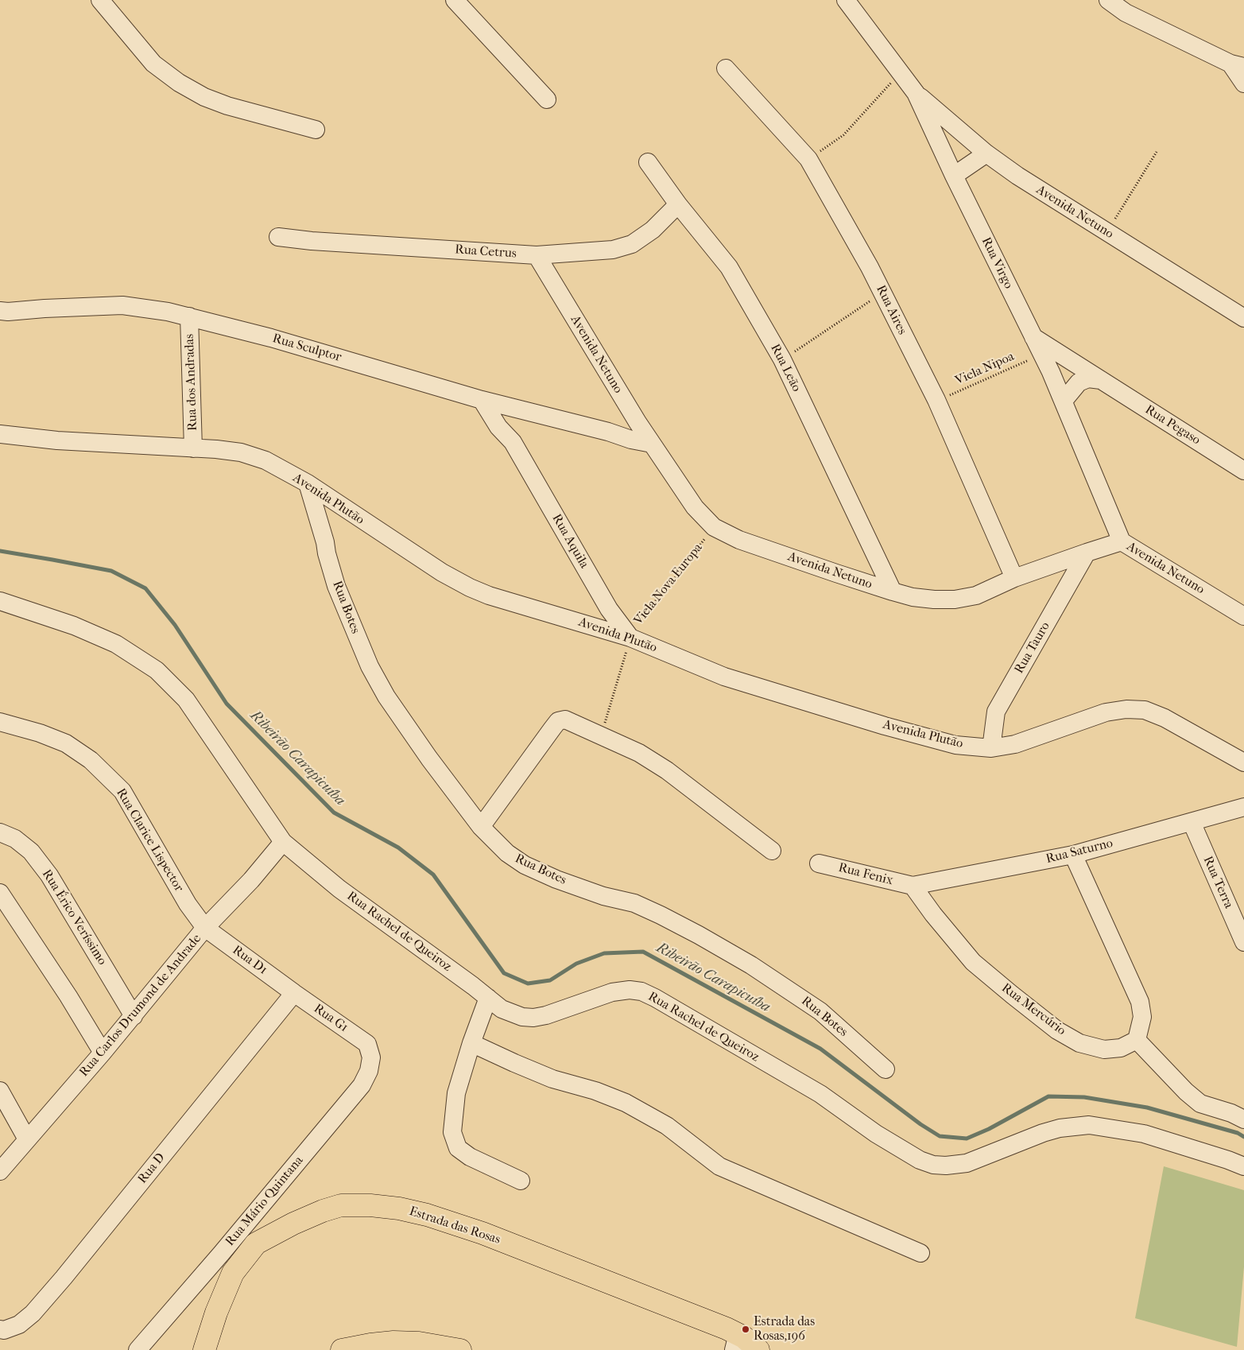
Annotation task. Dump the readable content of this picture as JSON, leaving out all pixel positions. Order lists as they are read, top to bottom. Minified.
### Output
{"streets":{"main road":["Estrada das Rosas"],"street":["Avenida Netuno","Rua Cetrus","Rua Virgo","Rua Aires","Rua Sculptor","Rua Leão","Rua dos Andradas","Rua Pegaso","Avenida Plutão","Rua Aquila","Rua Botes","Rua Tauro","Rua Clarice Lispector","Rua Saturno","Rua Fenix","Rua Terra","Rua Érico Veríssimo","Rua Rachel de Queiroz","Rua D1","Rua Carlos Drumond de Andrade","Rua Mercúrio","Rua G1","Rua D","Rua Mário Quintana"],"path":["Viela Nipoa","Viela Nova Europa"]},"crossings":[["Avenida Netuno","Rua Cetrus"],["Avenida Netuno","Rua Virgo"],["Avenida Netuno","Rua Aires"],["Avenida Netuno","Rua Sculptor"],["Avenida Netuno","Rua Leão"],["Avenida Netuno","Viela Nova Europa"],["Avenida Netuno","Rua Tauro"],["Rua Cetrus","Rua Leão"],["Rua Virgo","Viela Nipoa"],["Rua Virgo","Rua Pegaso"],["Rua Aires","Viela Nipoa"],["Rua Sculptor","Rua dos Andradas"],["Rua Sculptor","Rua Aquila"],["Rua dos Andradas","Avenida Plutão"],["Avenida Plutão","Rua Aquila"],["Avenida Plutão","Viela Nova Europa"],["Avenida Plutão","Rua Botes"],["Avenida Plutão","Rua Tauro"],["Rua Aquila","Viela Nova Europa"],["Rua Clarice Lispector","Rua D1"],["Rua Clarice Lispector","Rua Carlos Drumond de Andrade"],["Rua Saturno","Rua Fenix"],["Rua Saturno","Rua Terra"],["Rua Saturno","Rua Mercúrio"],["Rua Fenix","Rua Mercúrio"],["Rua Érico Veríssimo","Rua Carlos Drumond de Andrade"],["Rua Rachel de Queiroz","Rua Carlos Drumond de Andrade"],["Rua D1","Rua Carlos Drumond de Andrade"],["Rua D1","Rua G1"],["Rua D1","Rua D"],["Rua G1","Rua D"],["Rua G1","Rua Mário Quintana"]],"water":["Ribeirão Carapicuíba"],"places":["Estrada das Rosas,196"]}
